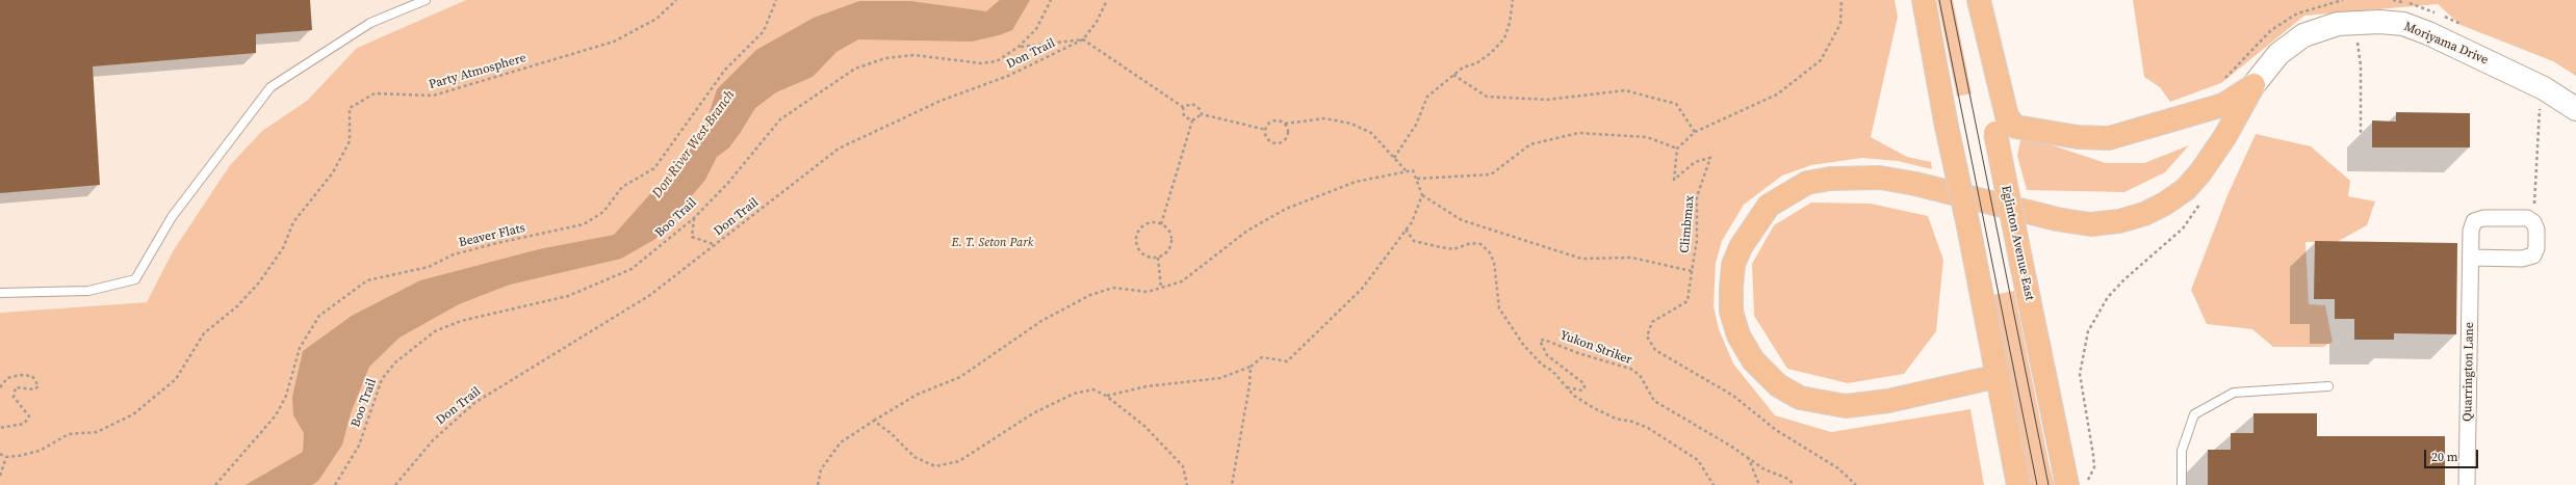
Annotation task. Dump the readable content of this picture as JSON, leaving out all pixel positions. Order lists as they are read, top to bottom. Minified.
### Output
{"streets":{"main road":["Eglinton Avenue East"],"street":["Moriyama Drive","Quarrington Lane"],"path":["Don Trail","Party Atmosphere","Boo Trail","Climbmax","Beaver Flats","Yukon Striker"]},"water":["Don River West Branch"],"parks":["E. T. Seton Park"],"scale_bar":"20 m"}
